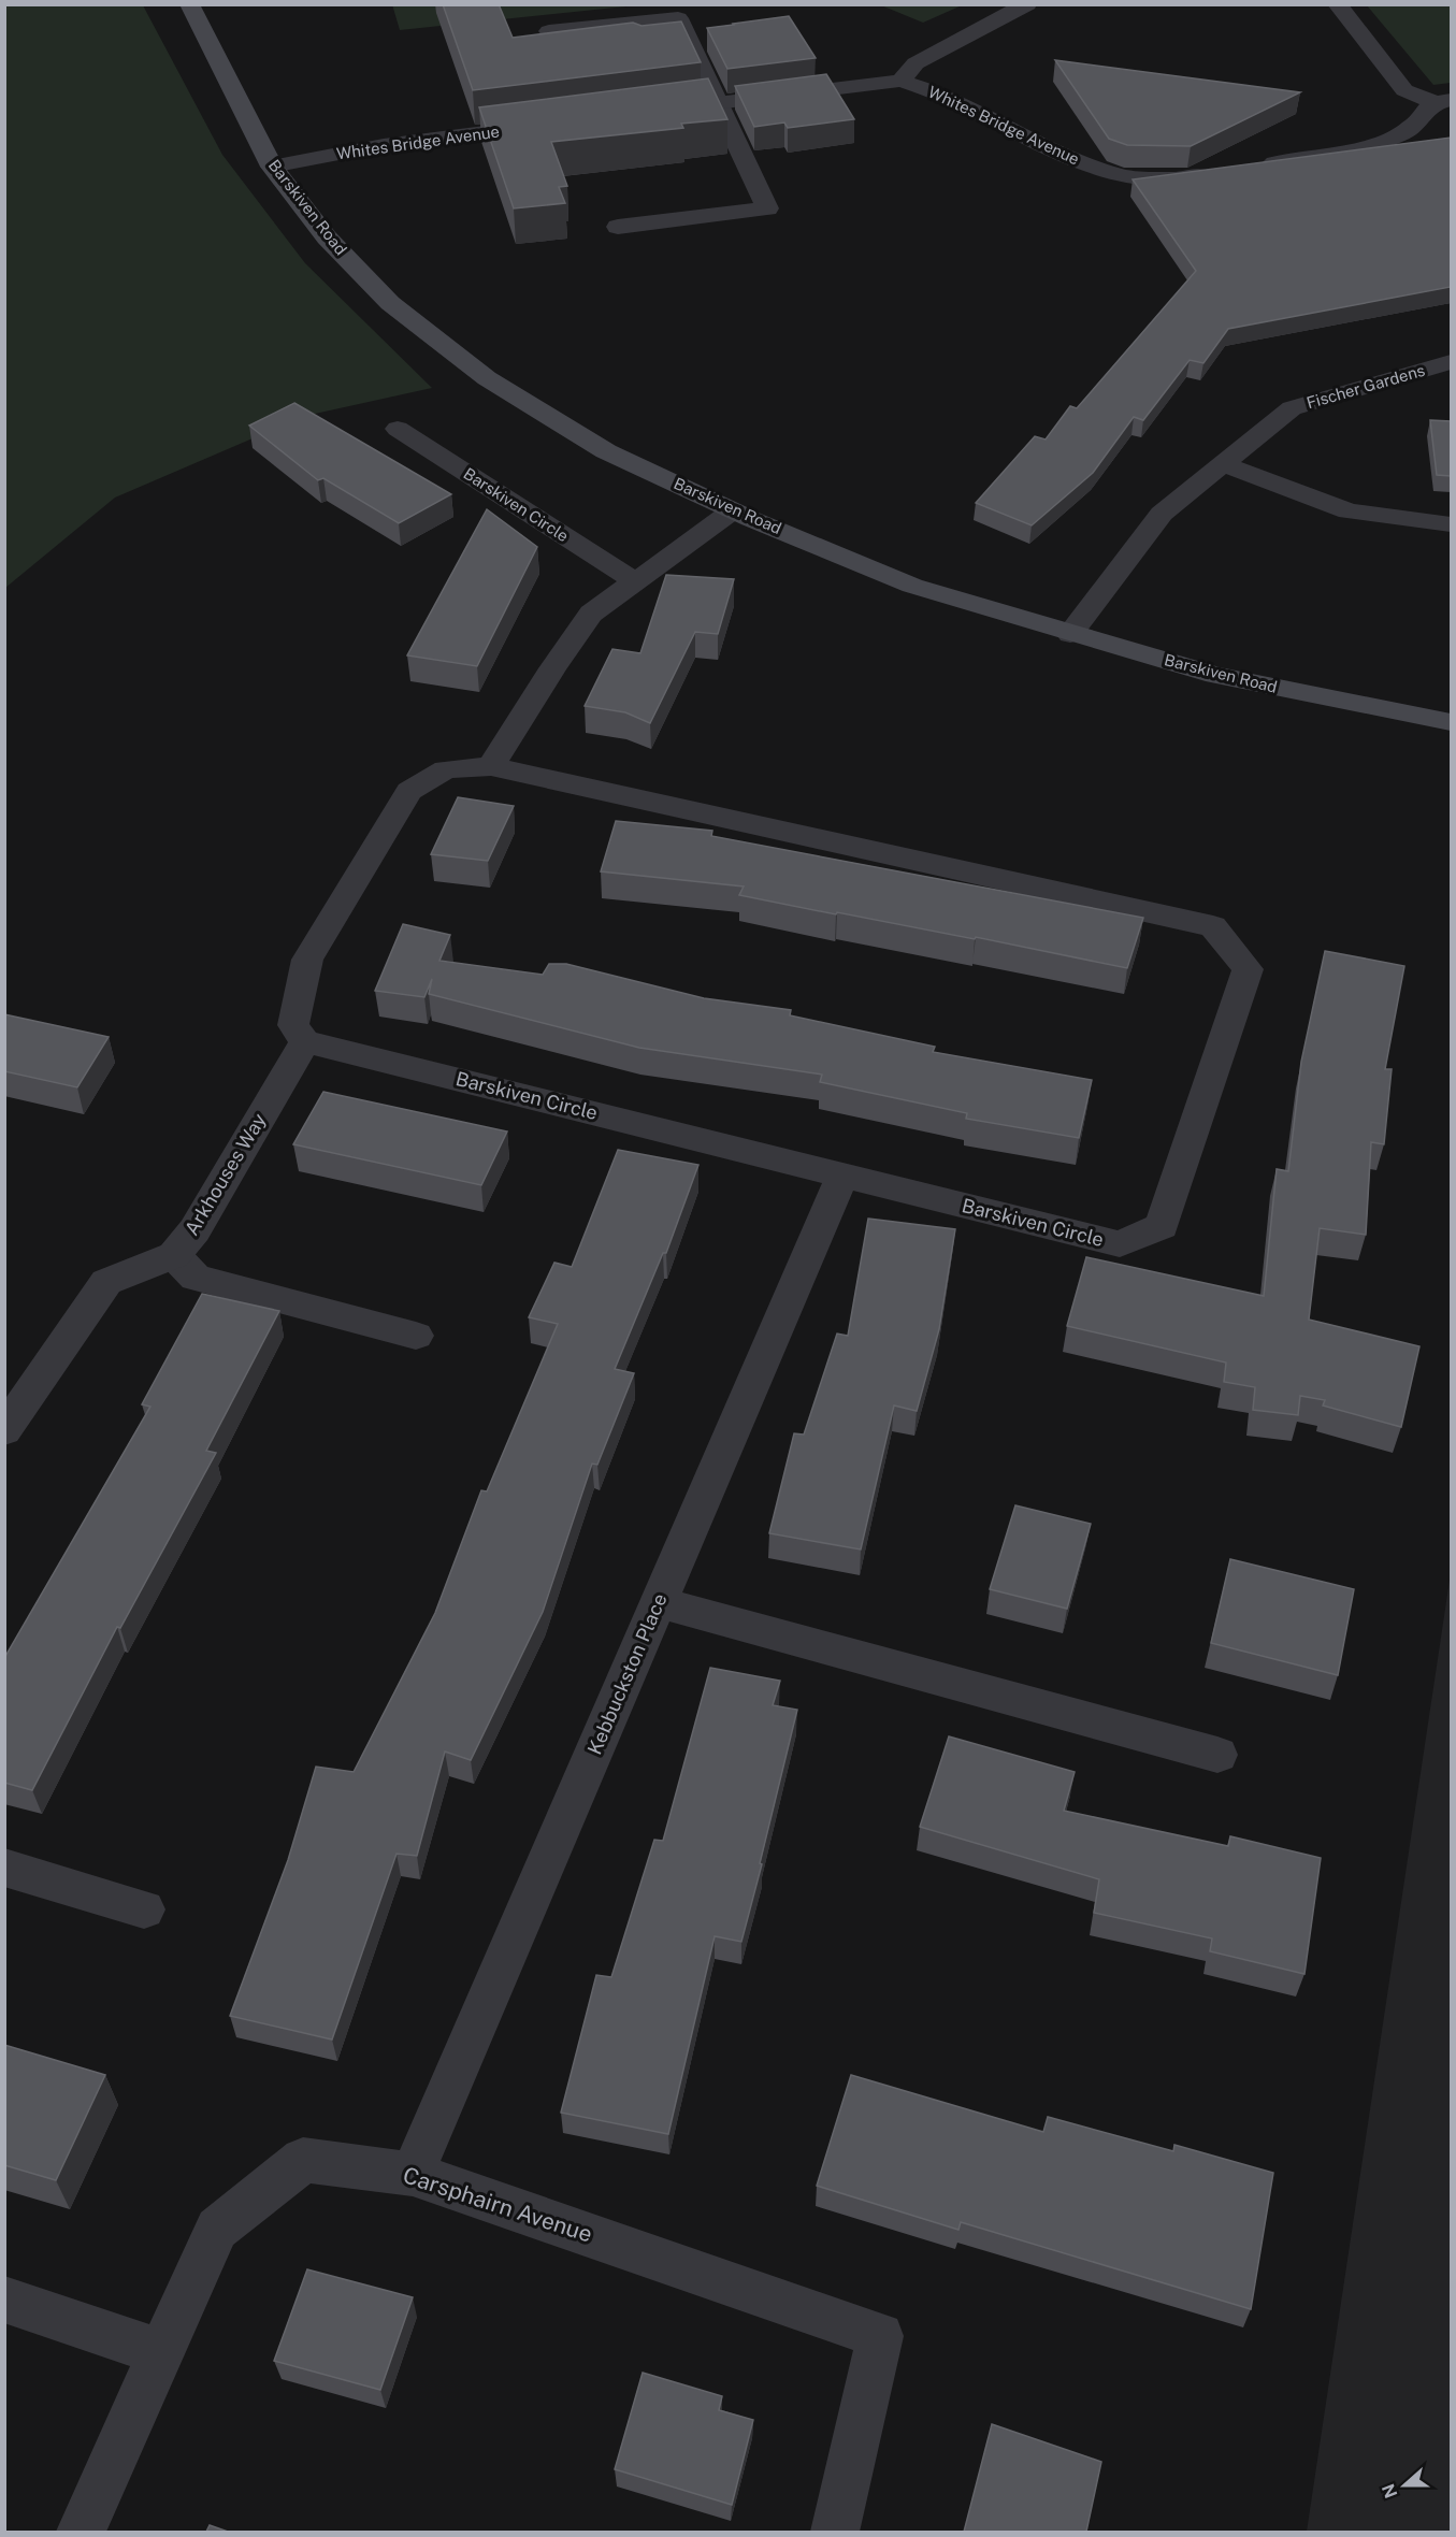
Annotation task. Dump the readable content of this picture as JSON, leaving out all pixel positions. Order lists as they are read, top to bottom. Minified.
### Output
{"streets":{"street":["Whites Bridge Avenue","Barskiven Road","Fischer Gardens","Barskiven Circle","Arkhouses Way","Kebbuckston Place","Carsphairn Avenue"]},"crossings":[["Whites Bridge Avenue","Barskiven Road"],["Barskiven Road","Fischer Gardens"],["Barskiven Circle","Arkhouses Way"],["Barskiven Circle","Kebbuckston Place"],["Kebbuckston Place","Carsphairn Avenue"]],"north":"left"}
